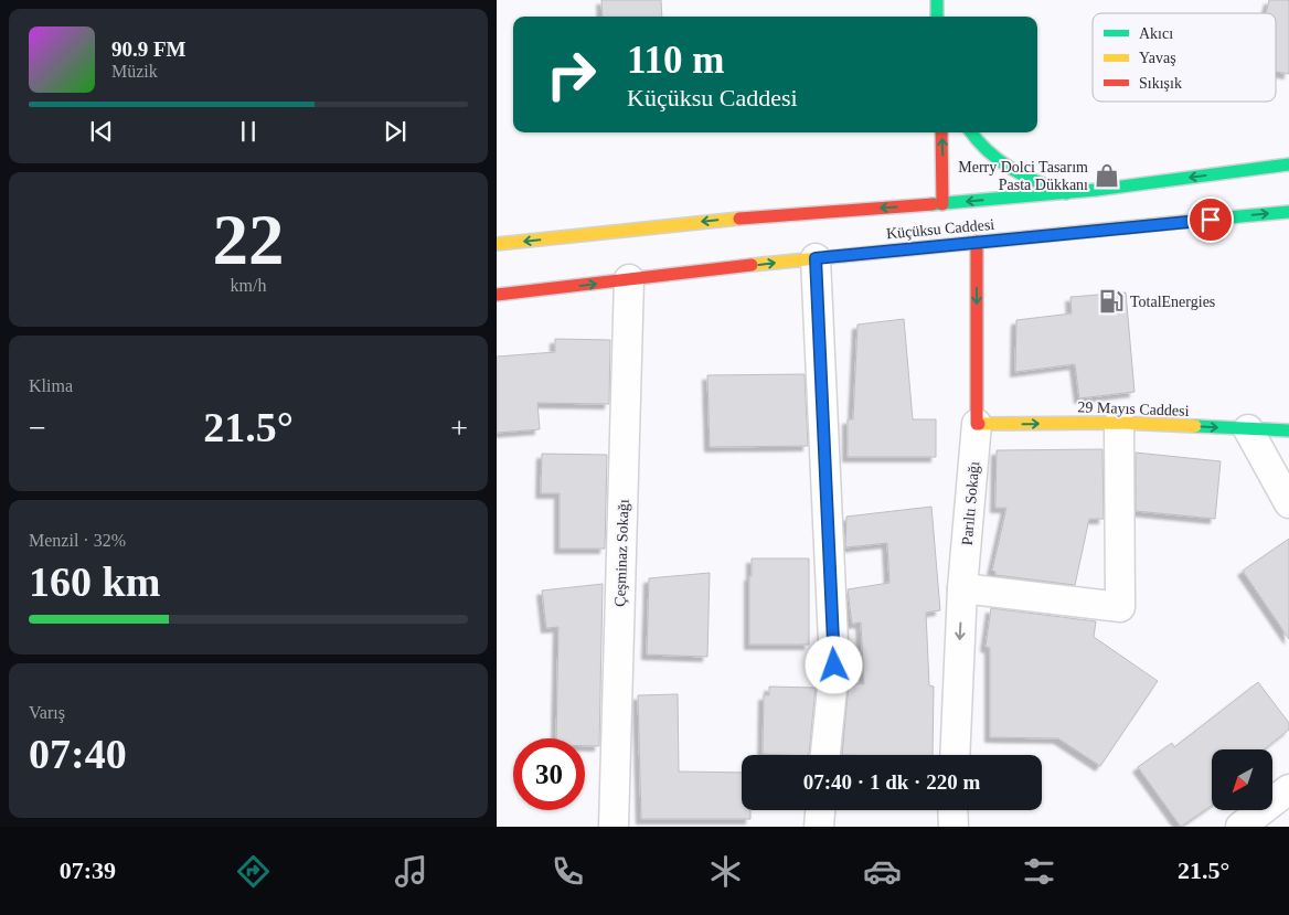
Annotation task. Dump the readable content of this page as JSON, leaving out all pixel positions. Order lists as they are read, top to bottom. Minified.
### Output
{"streets":{"main road":["Küçüksu Caddesi","29 Mayıs Caddesi","Parıltı Sokağı"],"street":["Çeşminaz Sokağı"]},"crossings":[["Küçüksu Caddesi","Parıltı Sokağı"],["Küçüksu Caddesi","Çeşminaz Sokağı"],["29 Mayıs Caddesi","Parıltı Sokağı"]],"one_way":["29 Mayıs Caddesi","Parıltı Sokağı"],"places":{"shop":["Merry Dolci Tasarım Pasta Dükkanı"],"fuel station":["TotalEnergies"]},"legend":["Akıcı","Yavaş","Sıkışık"],"north":"bottom left","page":{"turn":["110 m","Küçüksu Caddesi"],"song":["90.9 FM","Müzik"],"tile":[["22","km/h"],"Klima",["Menzil · 32%","160 km"],["Varış","07:40"]],"heat":["−","21.5°","+"],"limit":"30","trip":"07:40 · 1 dk · 220 m","tabs":["07:39","21.5°"]}}
